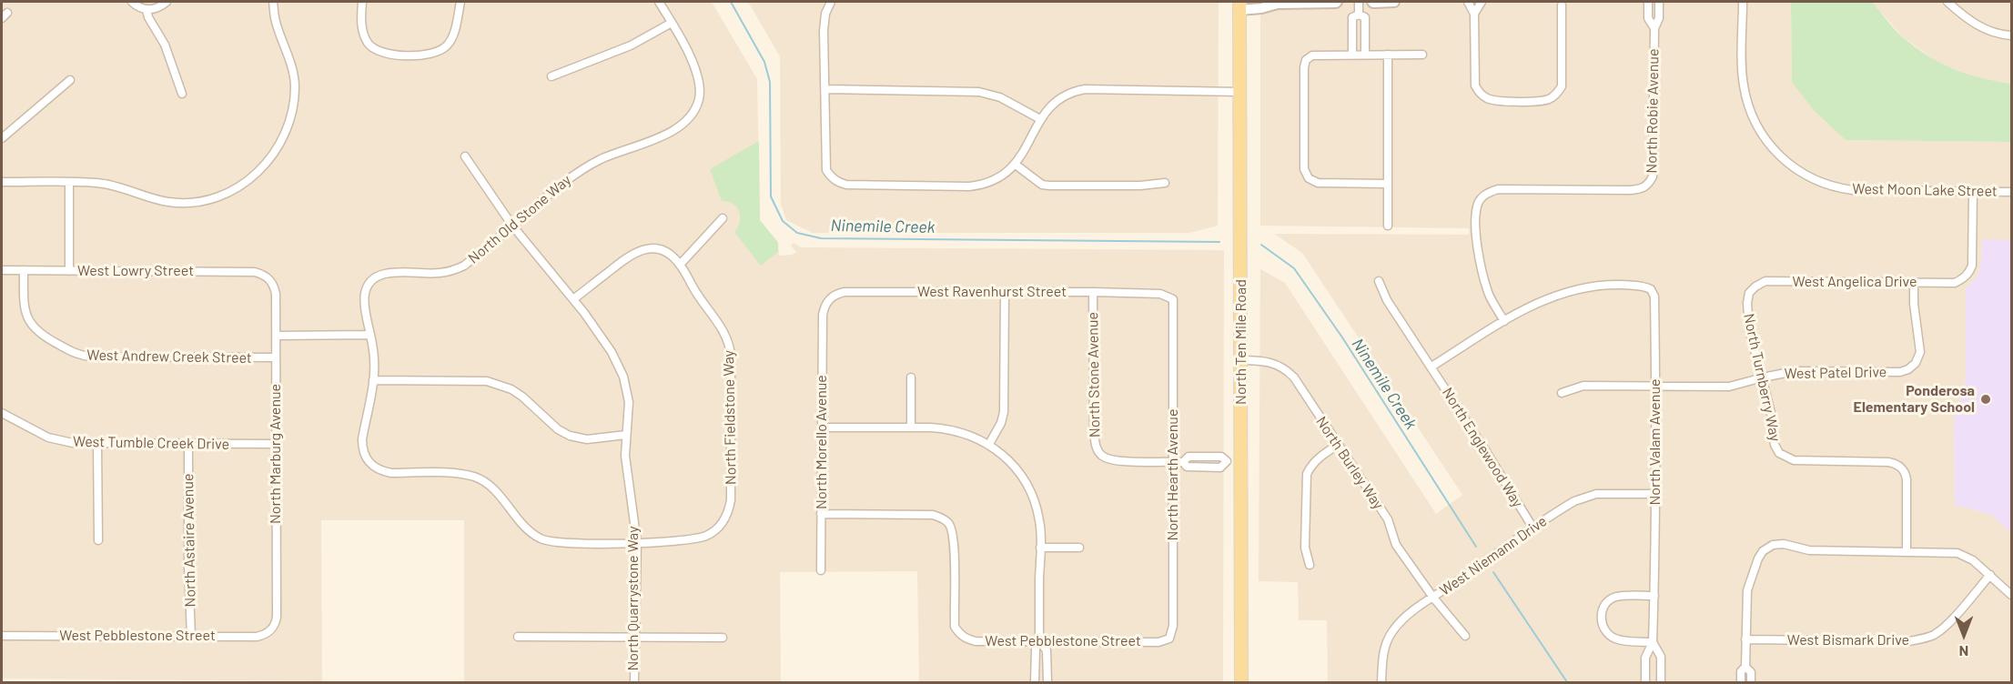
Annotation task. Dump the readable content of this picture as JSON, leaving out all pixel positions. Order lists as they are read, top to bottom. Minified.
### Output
{"streets":{"main road":["North Ten Mile Road"],"street":["North Robie Avenue","West Moon Lake Street","North Old Stone Way","West Lowry Street","West Angelica Drive","West Ravenhurst Street","West Andrew Creek Street","West Patel Drive","North Stone Avenue","North Turnberry Way","North Fieldstone Way","North Morello Avenue","North Valam Avenue","West Tumble Creek Drive","North Englewood Way","North Marburg Avenue","North Burley Way","North Hearth Avenue","North Astaire Avenue","West Niemann Drive","North Quarrystone Way","West Pebblestone Street","West Bismark Drive"]},"crossings":[["North Robie Avenue","North Valam Avenue"],["West Moon Lake Street","West Angelica Drive"],["North Old Stone Way","North Fieldstone Way"],["North Old Stone Way","North Quarrystone Way"],["West Lowry Street","West Andrew Creek Street"],["West Lowry Street","North Marburg Avenue"],["West Angelica Drive","West Patel Drive"],["West Angelica Drive","North Turnberry Way"],["West Ravenhurst Street","North Stone Avenue"],["West Ravenhurst Street","North Morello Avenue"],["West Ravenhurst Street","North Hearth Avenue"],["North Ten Mile Road","North Burley Way"],["West Andrew Creek Street","North Marburg Avenue"],["West Patel Drive","North Turnberry Way"],["West Patel Drive","North Valam Avenue"],["North Stone Avenue","North Hearth Avenue"],["North Fieldstone Way","North Quarrystone Way"],["North Morello Avenue","West Pebblestone Street"],["North Valam Avenue","West Niemann Drive"],["West Tumble Creek Drive","North Marburg Avenue"],["West Tumble Creek Drive","North Astaire Avenue"],["North Englewood Way","West Niemann Drive"],["North Marburg Avenue","West Pebblestone Street"],["North Burley Way","West Niemann Drive"],["North Hearth Avenue","West Pebblestone Street"],["North Astaire Avenue","West Pebblestone Street"]],"water":["Ninemile Creek"],"places":["Ponderosa Elementary School"],"north":"bottom"}
